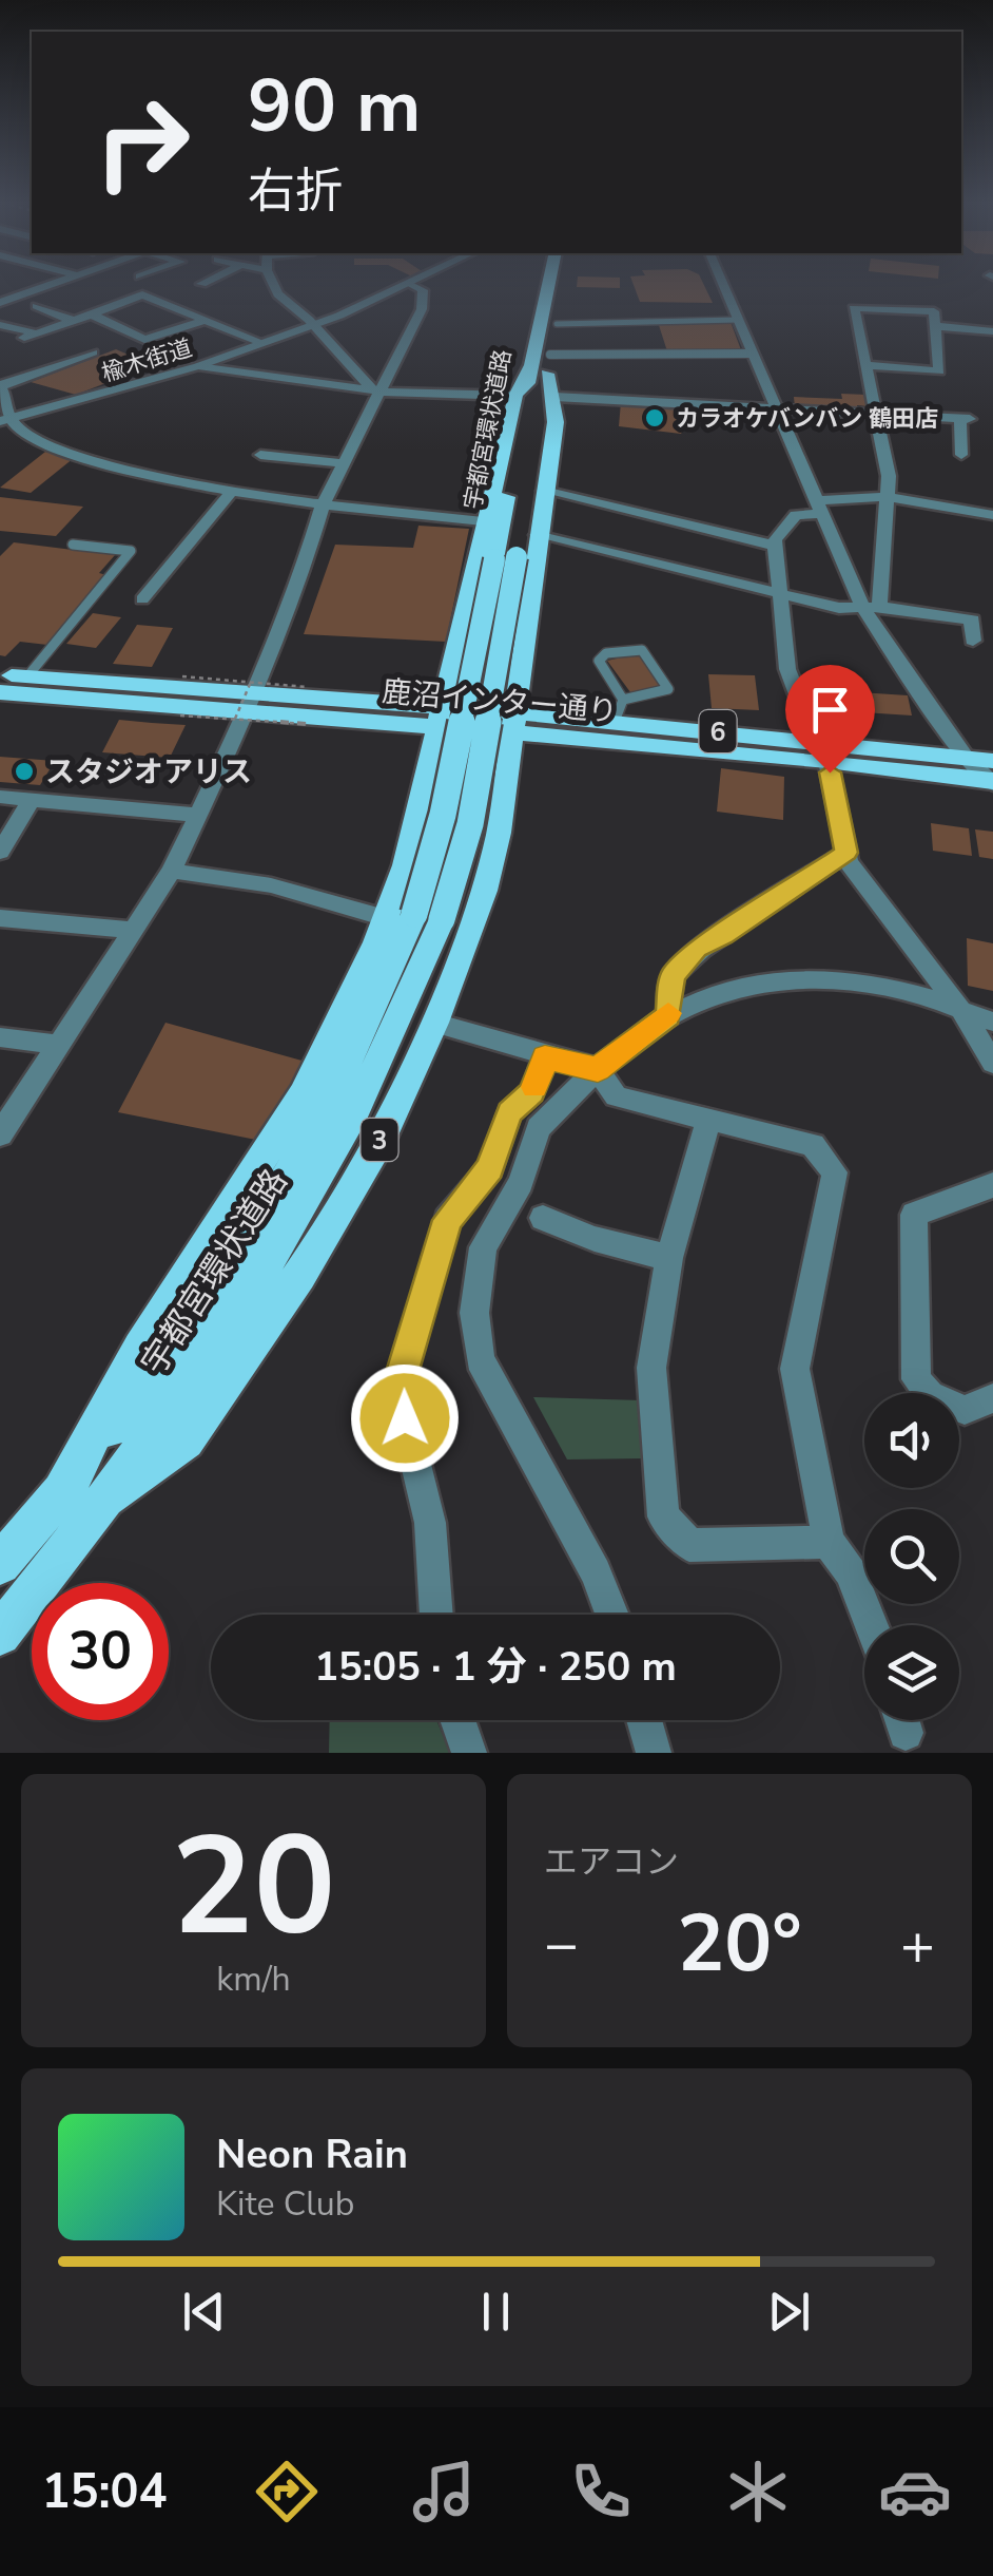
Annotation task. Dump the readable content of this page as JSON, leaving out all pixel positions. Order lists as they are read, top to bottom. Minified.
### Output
{"streets":{"main road":["宇都宮環状道路","鹿沼インター通り","6","3"],"street":["楡木街道"]},"crossings":[["宇都宮環状道路","3"],["鹿沼インター通り","3"]],"places":["カラオケバンバン 鶴田店","スタジオアリス"],"page":{"turn":["90 m","右折"],"limit":"30","trip":"15:05 · 1 分 · 250 m","tile":[["20","km/h"],"エアコン"],"heat":["−","20°","+"],"song":["Neon Rain","Kite Club"],"tabs":"15:04"}}
